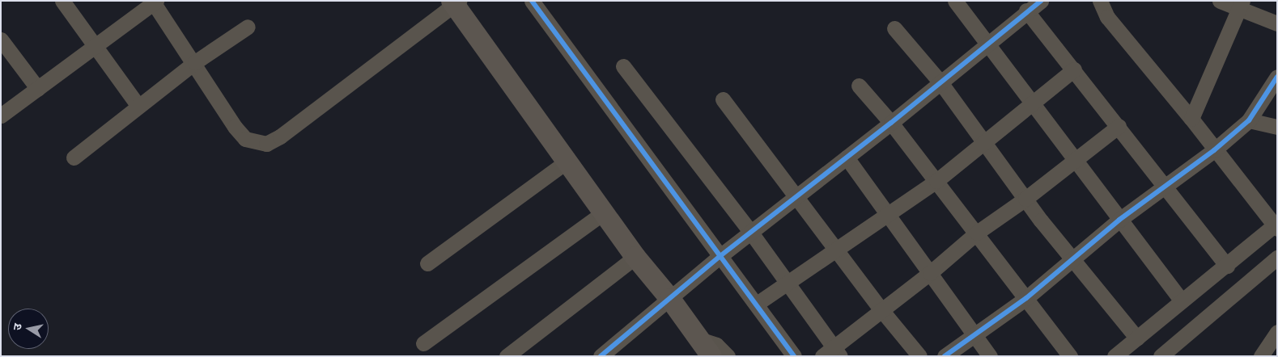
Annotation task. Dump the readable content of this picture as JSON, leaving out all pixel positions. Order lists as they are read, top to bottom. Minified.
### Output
{"north":"left"}
